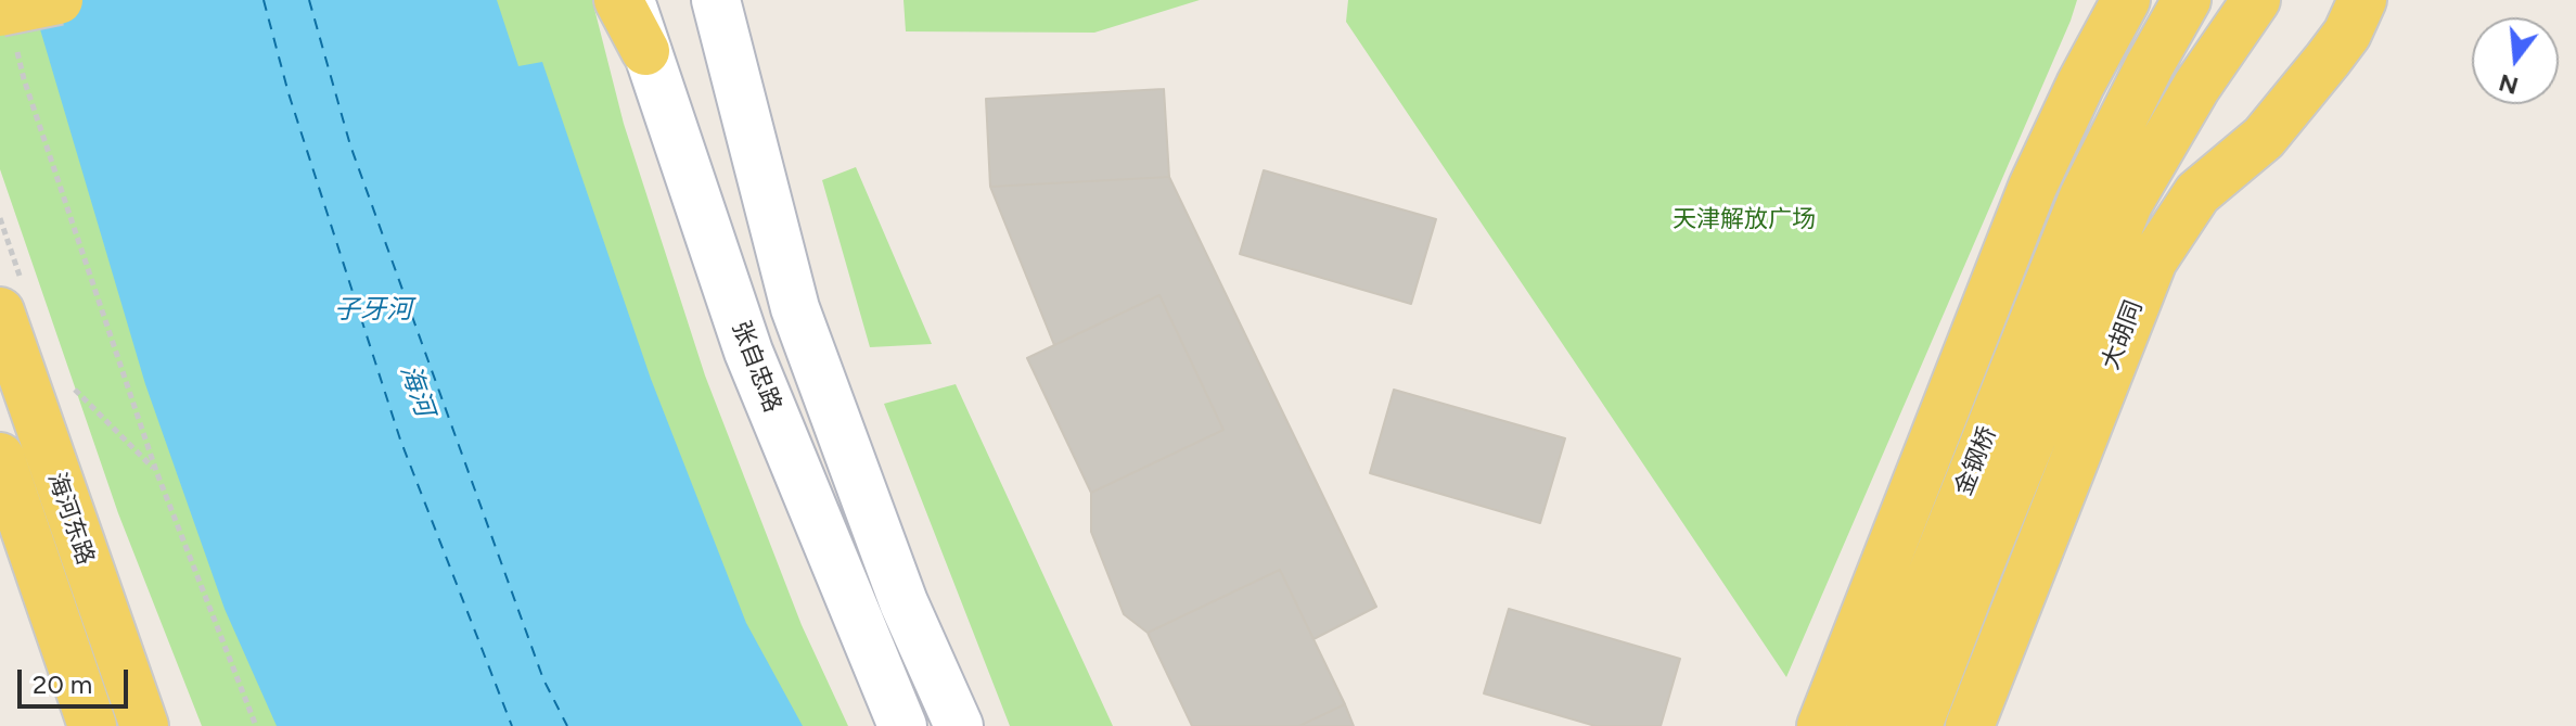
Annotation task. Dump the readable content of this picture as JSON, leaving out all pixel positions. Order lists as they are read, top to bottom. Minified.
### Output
{"streets":{"main road":["大胡同","金钢桥","海河东路"],"street":["张自忠路"]},"water":["子牙河","海河"],"parks":["天津解放广场"],"scale_bar":"20 m","north":"bottom"}
